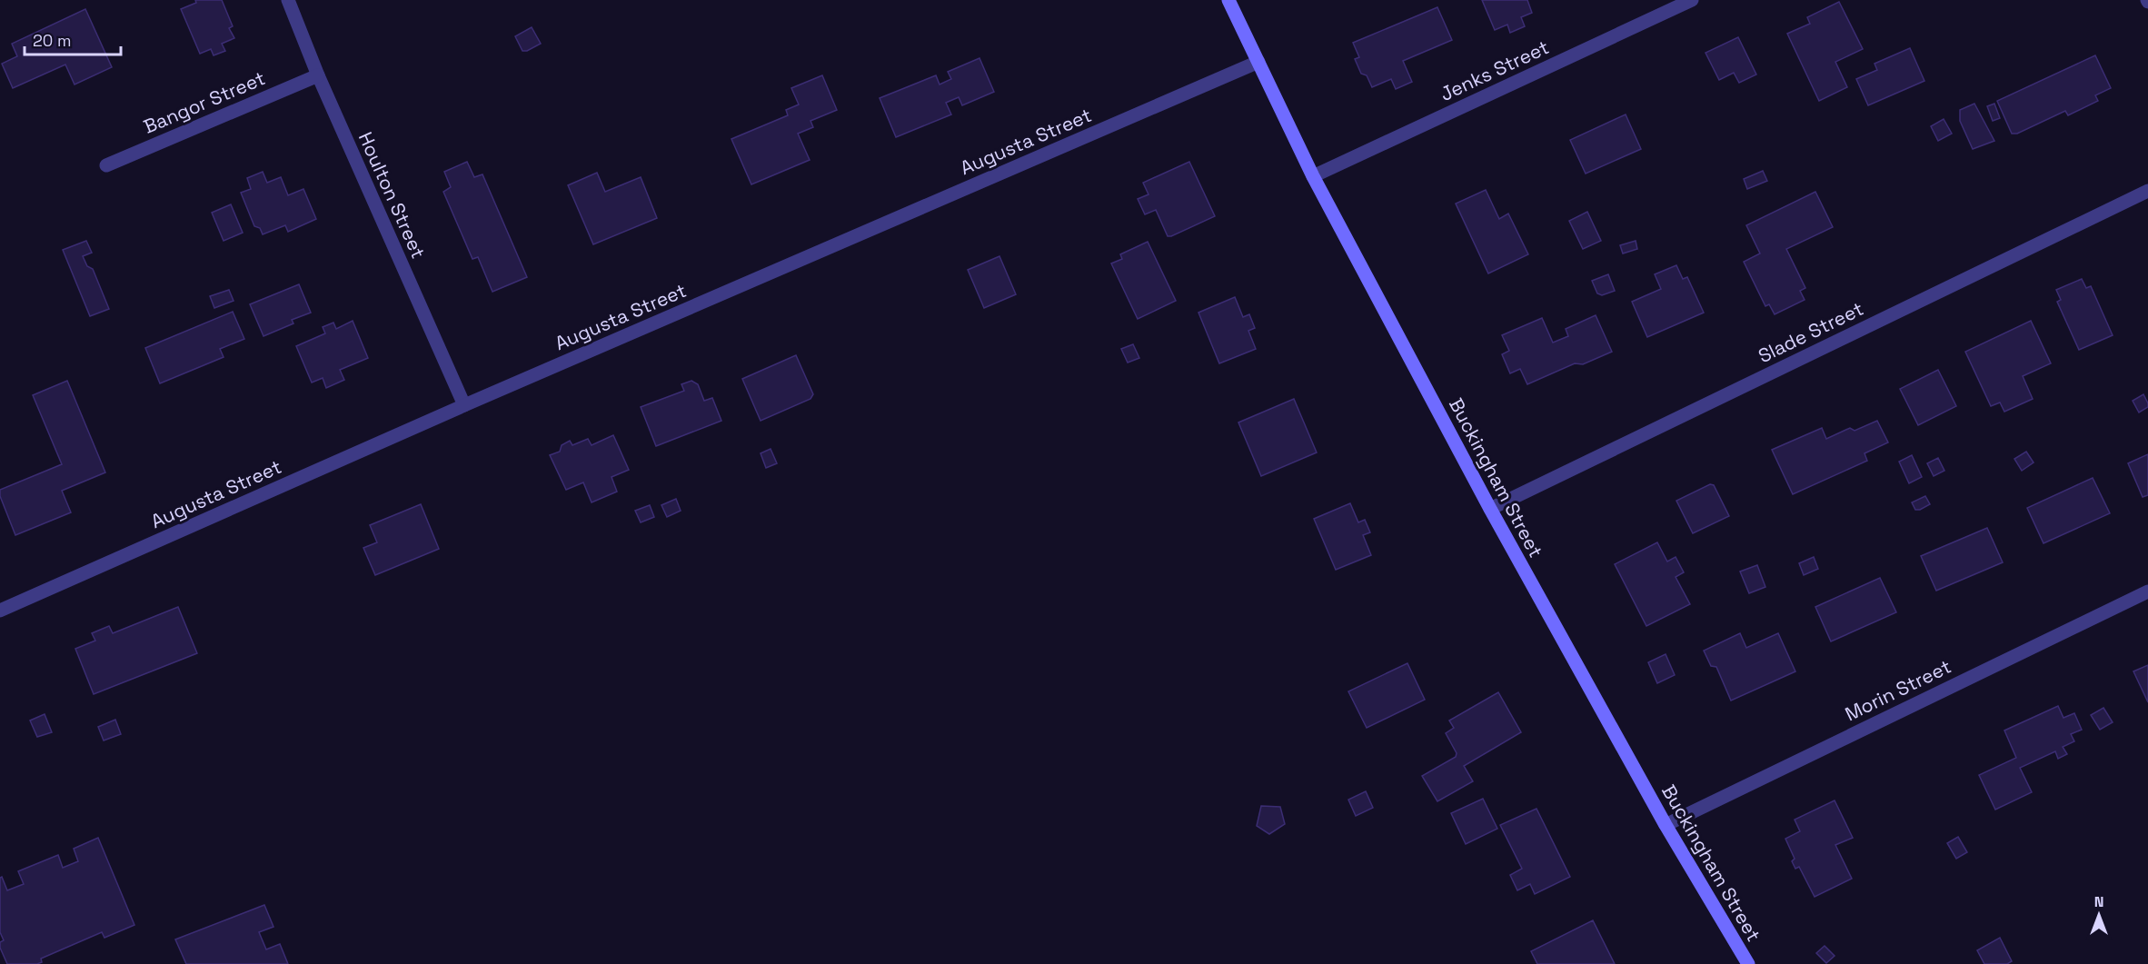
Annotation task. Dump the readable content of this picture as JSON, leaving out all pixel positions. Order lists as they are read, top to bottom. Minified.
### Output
{"streets":{"main road":["Buckingham Street"],"street":["Jenks Street","Bangor Street","Augusta Street","Houlton Street","Slade Street","Morin Street"]},"crossings":[["Jenks Street","Buckingham Street"],["Bangor Street","Houlton Street"],["Augusta Street","Houlton Street"],["Augusta Street","Buckingham Street"],["Slade Street","Buckingham Street"],["Buckingham Street","Morin Street"]],"scale_bar":"20 m","north":"top"}
